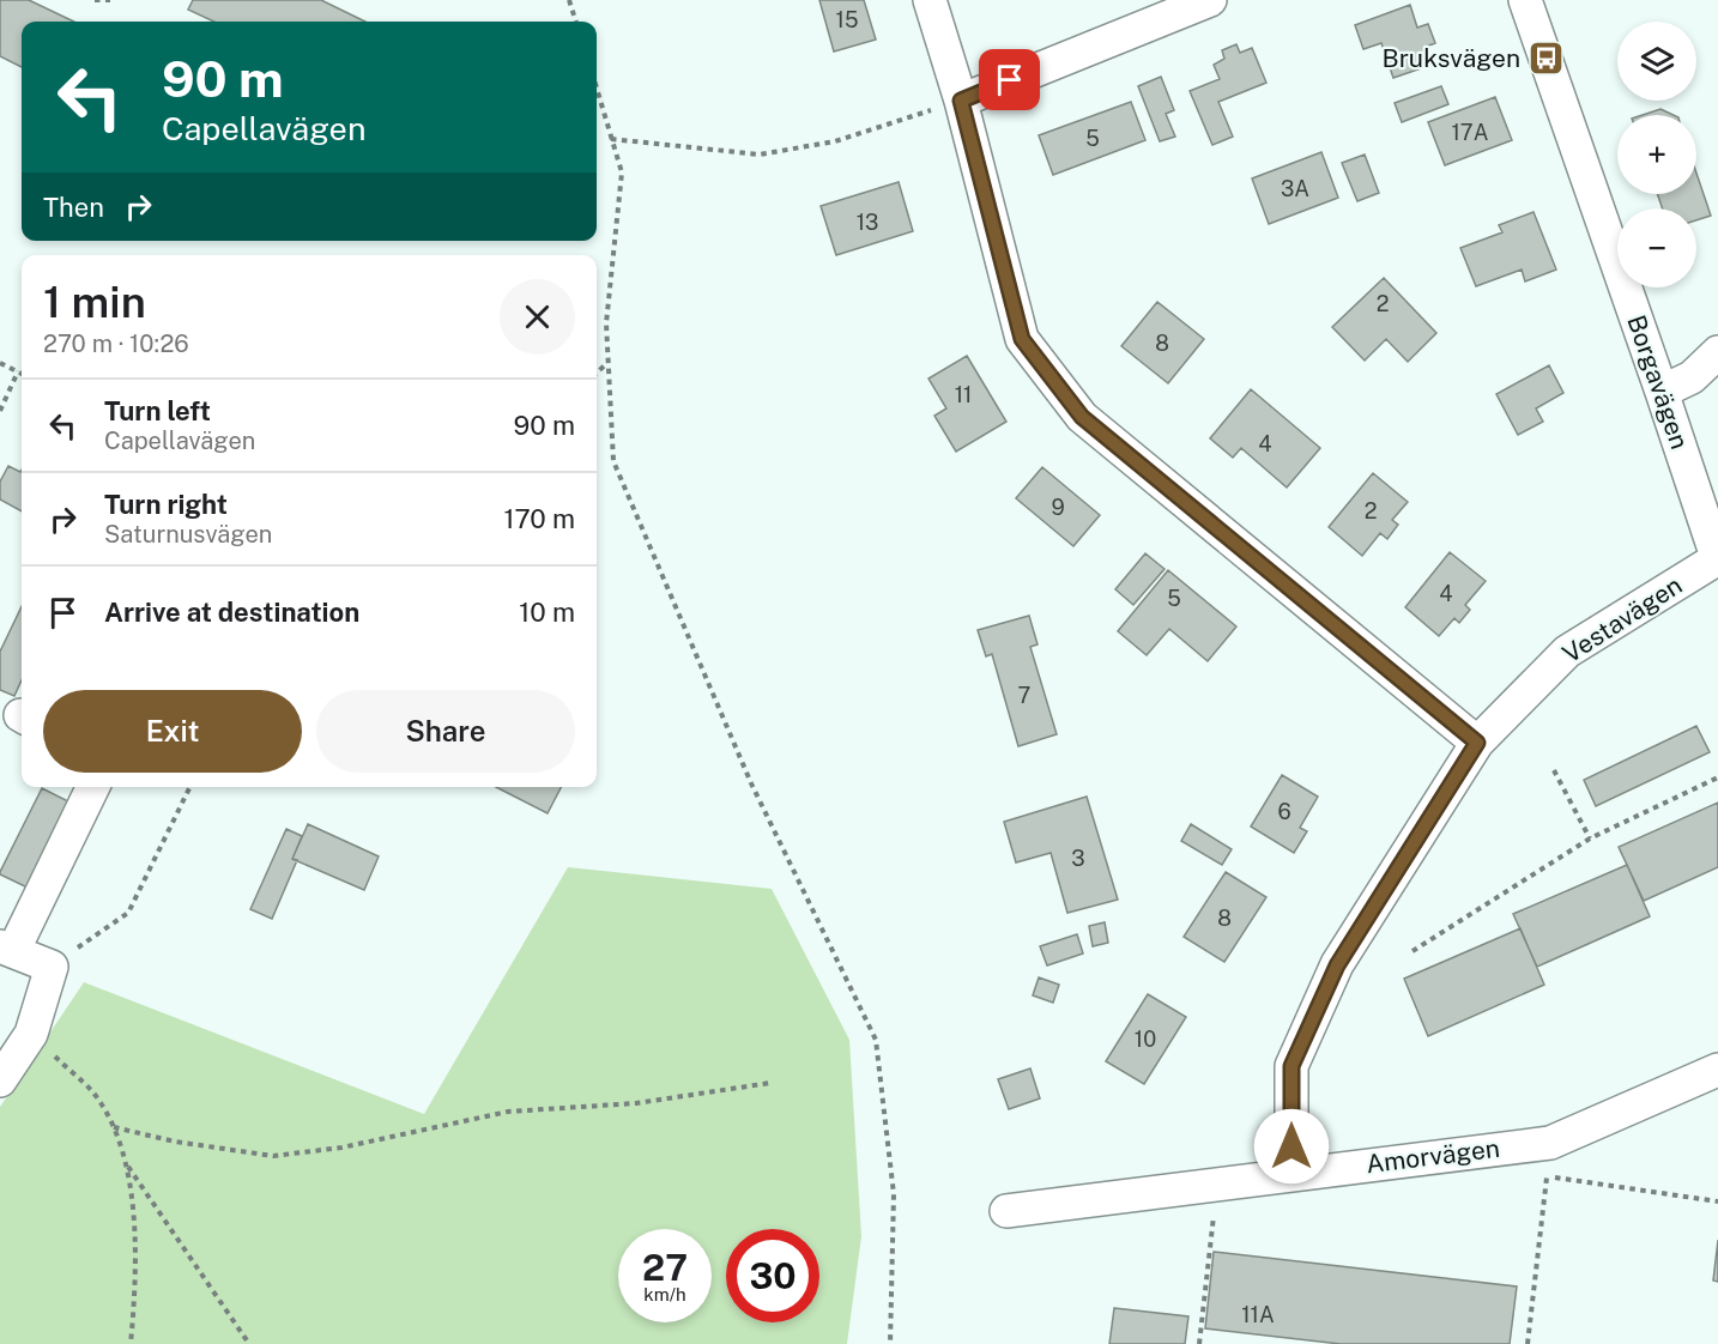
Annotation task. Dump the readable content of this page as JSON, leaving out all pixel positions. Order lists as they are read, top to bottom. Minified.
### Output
{"streets":{"street":["Borgavägen","Vestavägen","Amorvägen"]},"crossings":[["Borgavägen","Vestavägen"],["Vestavägen","Amorvägen"]],"places":{"bus stop":["Bruksvägen"]},"house_numbers":["15","17A","5","3A","13","2","8","11","4","9","2","4","5","7","6","3","8","10","11A"],"page":{"map_buttons":["+","−"],"turn":["90 m","Capellavägen"],"then":"Then","heading":["1 min","270 m · 10:26"],"list":[{"name":"Turn left","note":"Capellavägen","value":"90 m"},{"name":"Turn right","note":"Saturnusvägen","value":"170 m"},{"name":"Arrive at destination","value":"10 m"}],"buttons":["Exit","Share"],"speed":"27 km/h","limit":"30"}}
